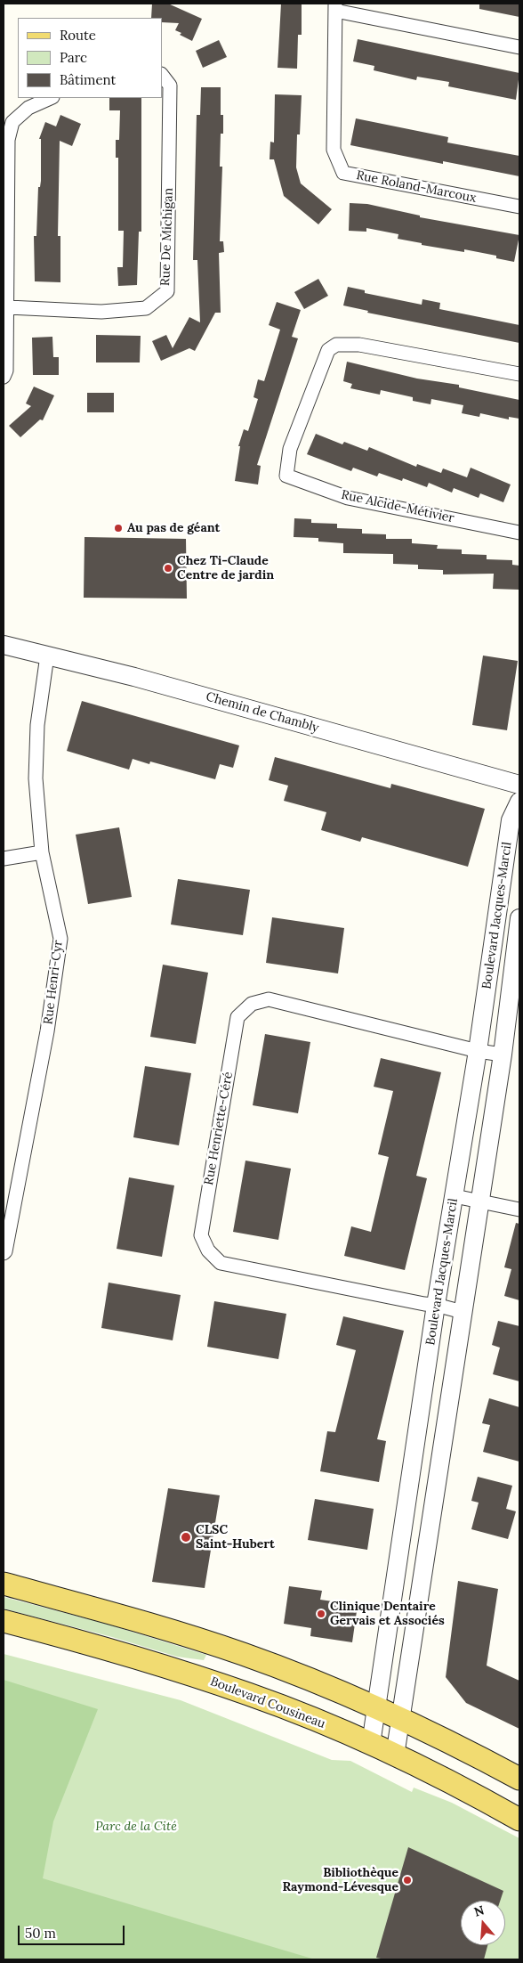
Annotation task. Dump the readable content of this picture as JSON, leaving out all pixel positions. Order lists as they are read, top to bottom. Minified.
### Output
{"streets":{"main road":["Boulevard Cousineau"],"street":["Rue Roland-Marcoux","Rue De Michigan","Rue Alcide-Métivier","Chemin de Chambly","Boulevard Jacques-Marcil","Rue Henri-Cyr","Rue Henriette-Céré"]},"crossings":[["Chemin de Chambly","Rue Henri-Cyr"],["Boulevard Jacques-Marcil","Rue Henriette-Céré"],["Boulevard Jacques-Marcil","Boulevard Cousineau"]],"parks":["Parc de la Cité"],"places":["Au pas de géant","Chez Ti-Claude Centre de jardin","CLSC Saint-Hubert","Clinique Dentaire Gervais et Associés","Bibliothèque Raymond-Lévesque"],"legend":["Route","Parc","Bâtiment"],"scale_bar":"50 m","north":"top"}
